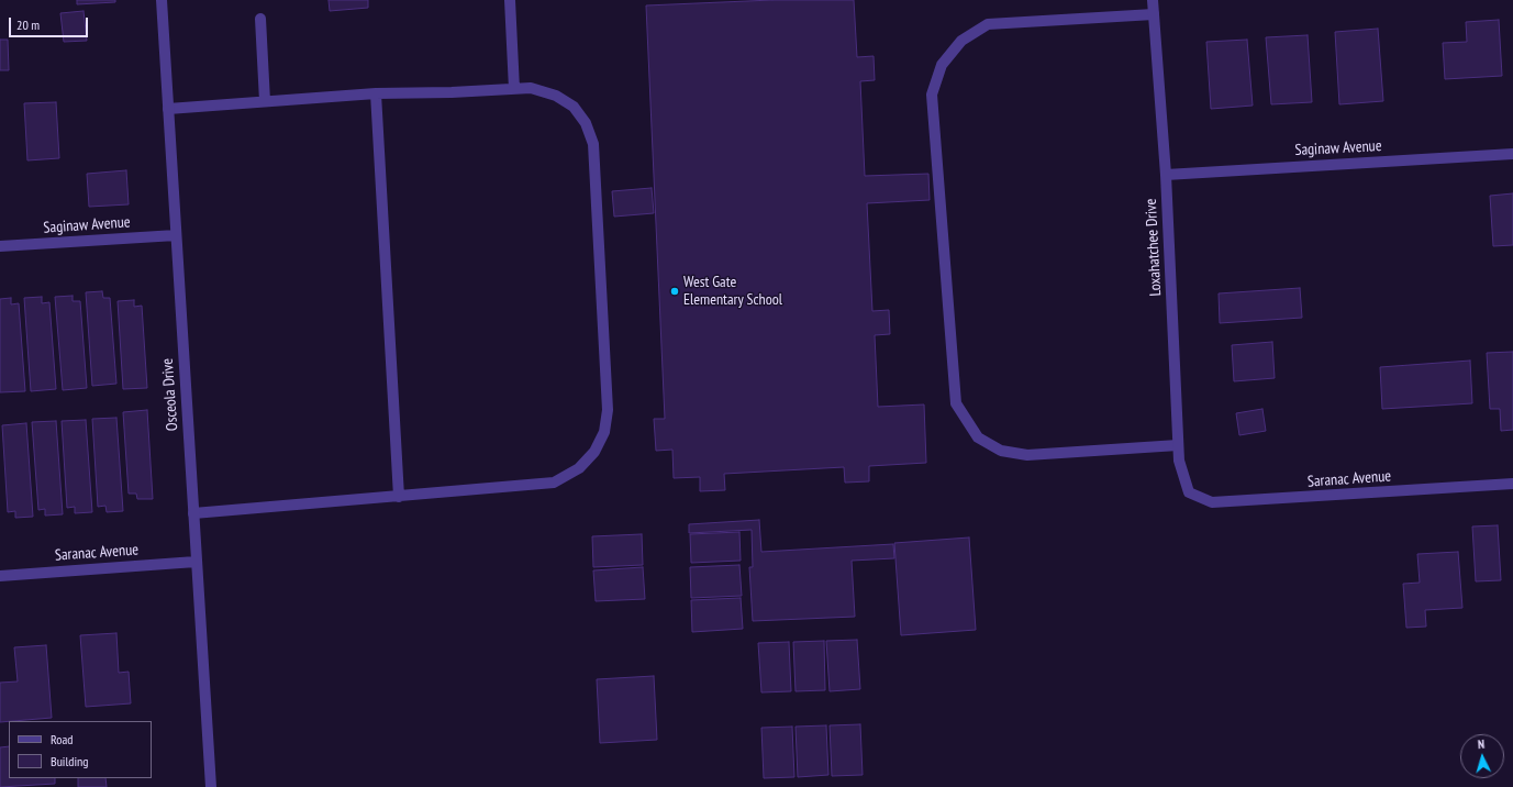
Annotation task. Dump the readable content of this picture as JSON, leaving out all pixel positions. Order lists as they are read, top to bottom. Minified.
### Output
{"streets":{"street":["Saginaw Avenue","Loxahatchee Drive","Osceola Drive","Saranac Avenue"]},"crossings":[["Saginaw Avenue","Loxahatchee Drive"],["Saginaw Avenue","Osceola Drive"],["Loxahatchee Drive","Saranac Avenue"],["Osceola Drive","Saranac Avenue"]],"places":["West Gate Elementary School"],"legend":["Road","Building"],"scale_bar":"20 m","north":"top"}
